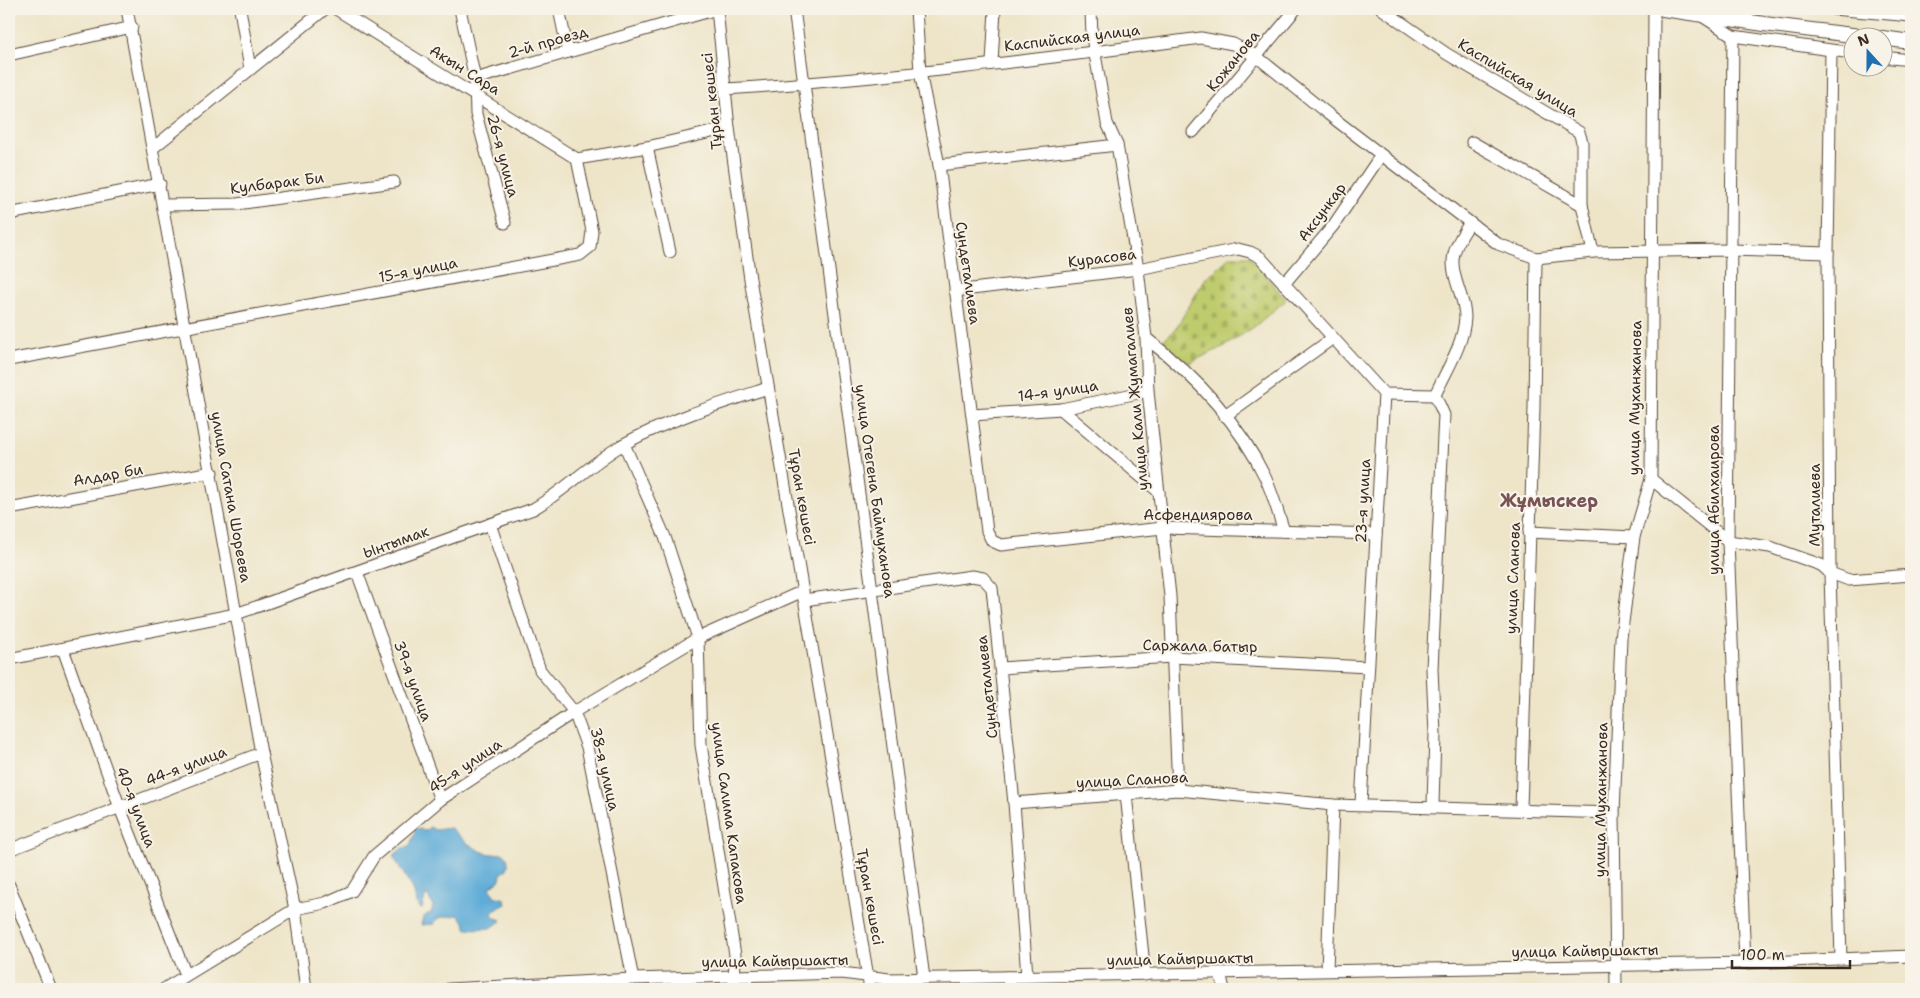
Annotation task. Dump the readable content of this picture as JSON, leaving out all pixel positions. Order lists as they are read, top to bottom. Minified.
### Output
{"streets":{"street":["Каспийская улица","2-й проезд","Кожанова","Акын Сара","Тұран көшесі","26-я улица","Кулбарак Би","Аксункар","Курасова","15-я улица","Сундеталиева","14-я улица","улица Муханжанова","улица Кали Жумагалиев","Алдар би","улица Отегена Баймуханова","улица Сатана Шореева","улица Абилхаирова","23-я улица","Муталиева","Асфендиярова","Ынтымак","улица Сланова","Саржала батыр","39-я улица","44-я улица","45-я улица","38-я улица","40-я улица","улица Салима Капакова","улица Кайыршакты"]},"crossings":[["Каспийская улица","Кожанова"],["Каспийская улица","Тұран көшесі"],["Каспийская улица","Аксункар"],["Каспийская улица","Сундеталиева"],["Каспийская улица","улица Муханжанова"],["Каспийская улица","улица Кали Жумагалиев"],["Каспийская улица","улица Отегена Баймуханова"],["Каспийская улица","улица Абилхаирова"],["Каспийская улица","Муталиева"],["Каспийская улица","улица Сланова"],["2-й проезд","Тұран көшесі"],["2-й проезд","26-я улица"],["Акын Сара","26-я улица"],["Акын Сара","15-я улица"],["Тұран көшесі","Сундеталиева"],["Тұран көшесі","Ынтымак"],["Тұран көшесі","45-я улица"],["Тұран көшесі","улица Кайыршакты"],["Кулбарак Би","улица Сатана Шореева"],["Аксункар","Курасова"],["Курасова","Сундеталиева"],["Курасова","улица Кали Жумагалиев"],["15-я улица","улица Сатана Шореева"],["Сундеталиева","14-я улица"],["Сундеталиева","улица Отегена Баймуханова"],["Сундеталиева","Асфендиярова"],["Сундеталиева","улица Сланова"],["Сундеталиева","Саржала батыр"],["Сундеталиева","45-я улица"],["Сундеталиева","улица Кайыршакты"],["14-я улица","улица Кали Жумагалиев"],["улица Муханжанова","улица Сланова"],["улица Муханжанова","улица Кайыршакты"],["улица Кали Жумагалиев","Асфендиярова"],["улица Кали Жумагалиев","улица Сланова"],["улица Кали Жумагалиев","Саржала батыр"],["Алдар би","улица Сатана Шореева"],["улица Отегена Баймуханова","улица Кайыршакты"],["улица Сатана Шореева","Ынтымак"],["улица Сатана Шореева","44-я улица"],["улица Сатана Шореева","45-я улица"],["улица Абилхаирова","улица Кайыршакты"],["23-я улица","Асфендиярова"],["23-я улица","улица Сланова"],["23-я улица","Саржала батыр"],["Муталиева","улица Кайыршакты"],["Ынтымак","39-я улица"],["Ынтымак","38-я улица"],["Ынтымак","40-я улица"],["Ынтымак","улица Салима Капакова"],["39-я улица","45-я улица"],["44-я улица","40-я улица"],["45-я улица","38-я улица"],["45-я улица","40-я улица"],["45-я улица","улица Салима Капакова"],["38-я улица","улица Кайыршакты"],["улица Салима Капакова","улица Кайыршакты"]],"districts":["Жұмыскер"],"scale_bar":"100 m","north":"top"}
